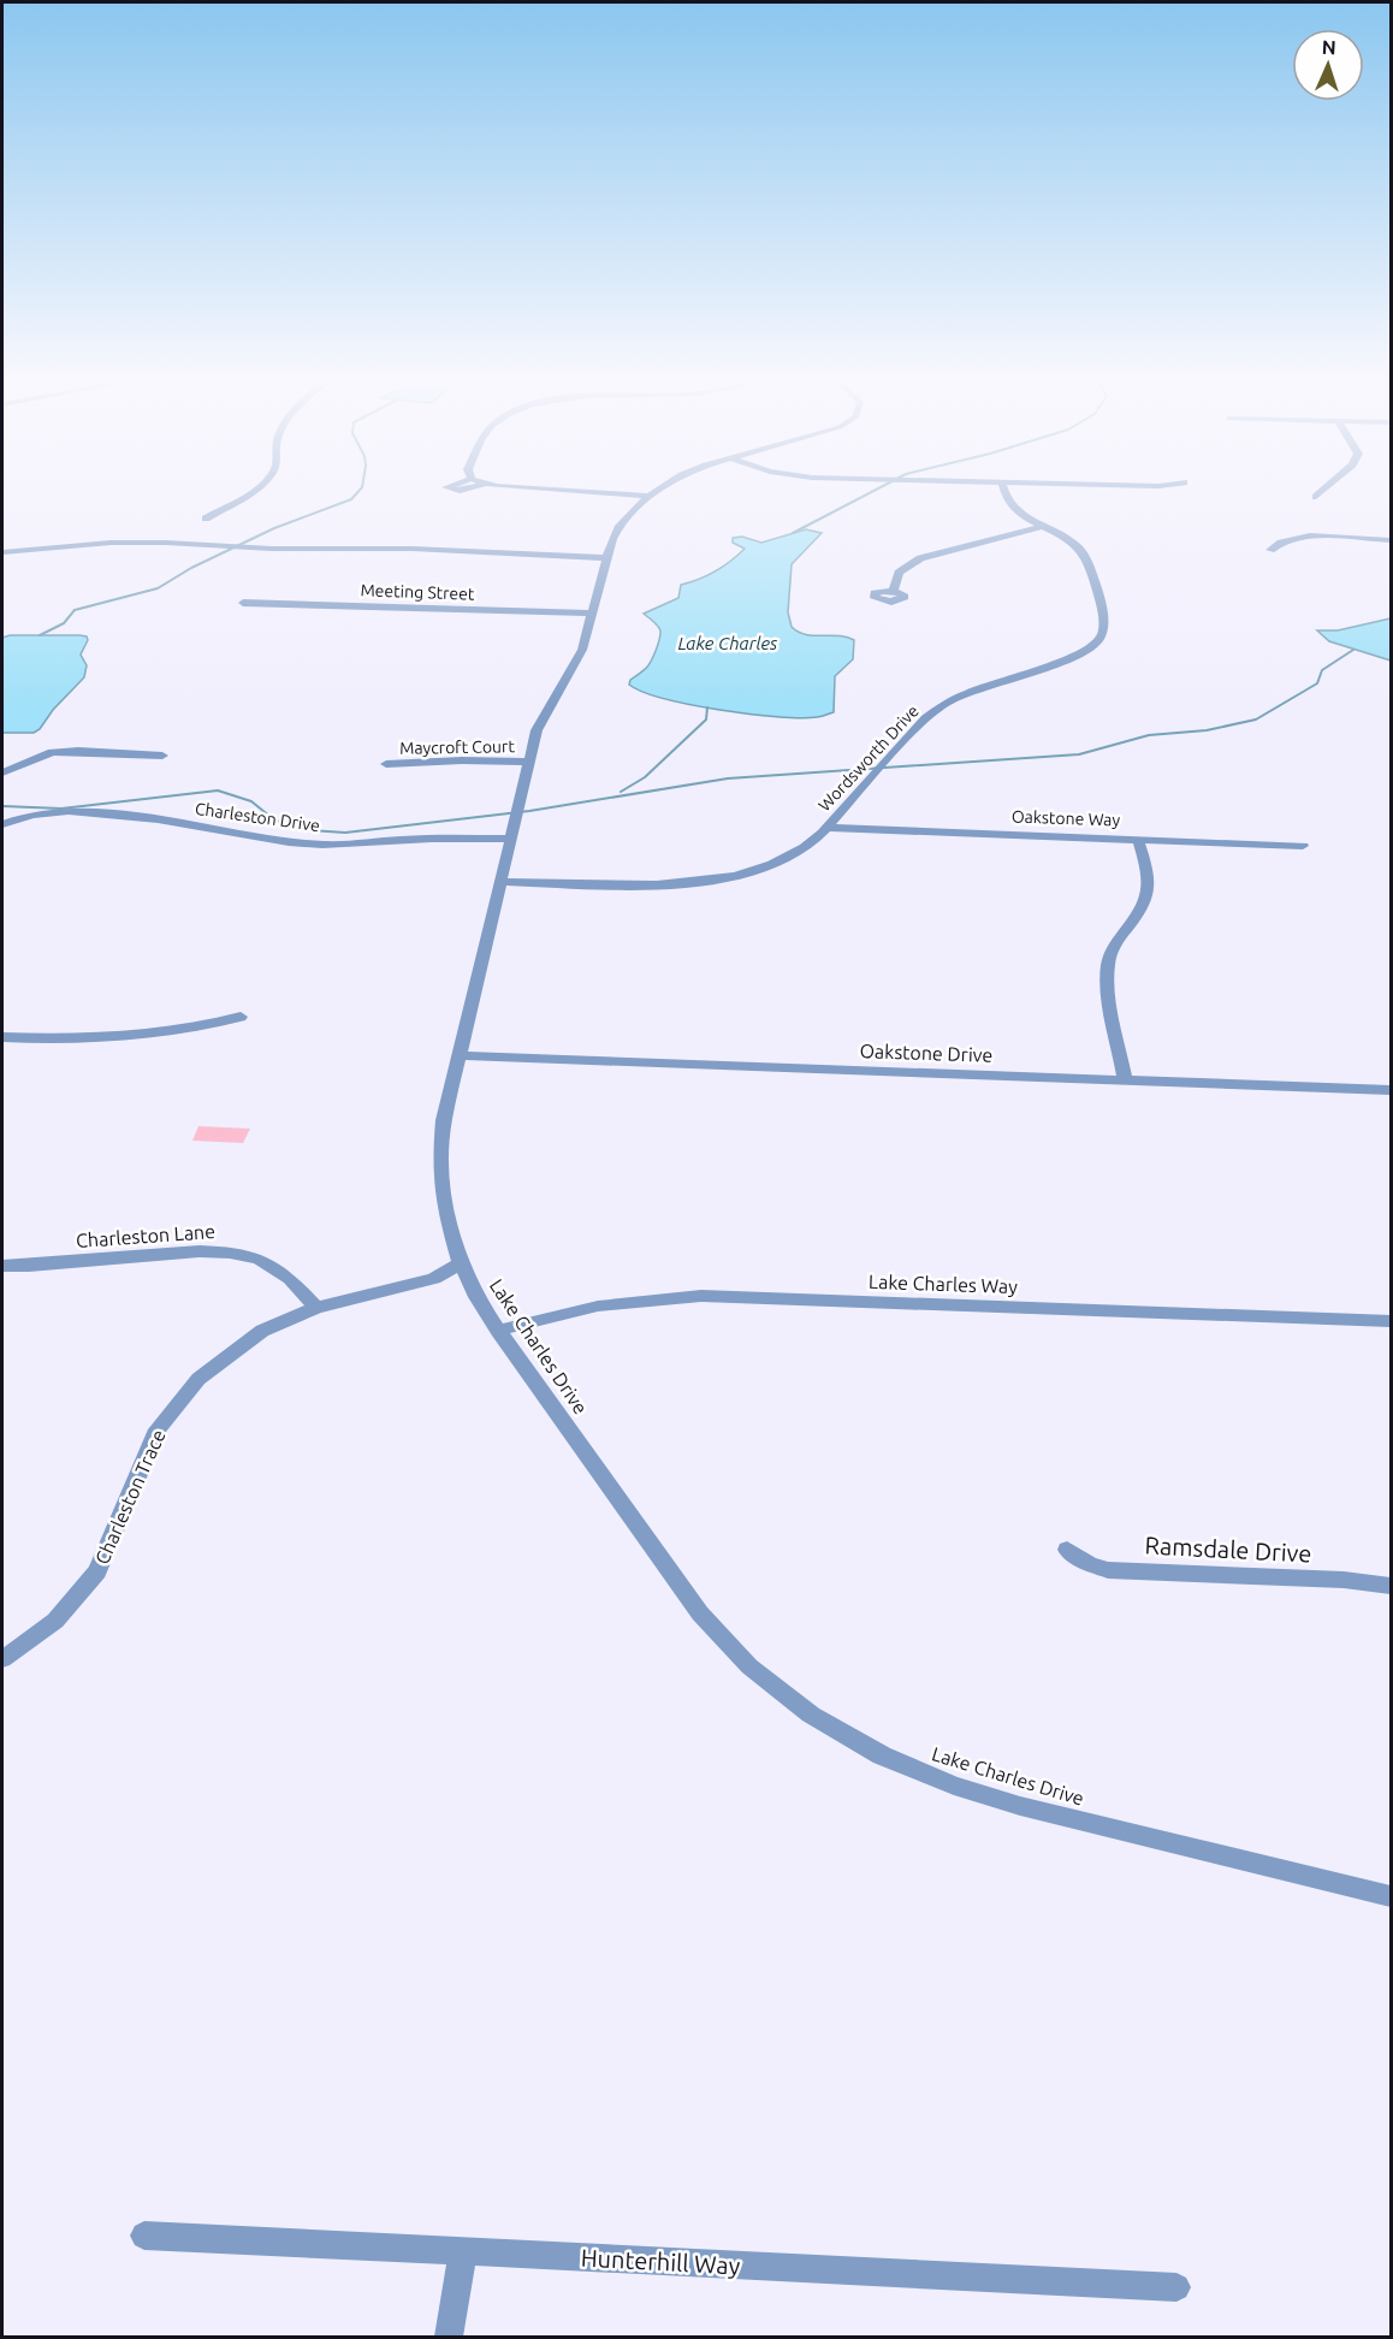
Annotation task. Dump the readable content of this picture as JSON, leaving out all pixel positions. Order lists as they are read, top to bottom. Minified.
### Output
{"streets":{"street":["Meeting Street","Maycroft Court","Wordsworth Drive","Charleston Drive","Oakstone Way","Oakstone Drive","Charleston Lane","Lake Charles Way","Lake Charles Drive","Charleston Trace","Ramsdale Drive","Hunterhill Way"]},"crossings":[["Meeting Street","Lake Charles Drive"],["Maycroft Court","Lake Charles Drive"],["Wordsworth Drive","Oakstone Way"],["Wordsworth Drive","Lake Charles Drive"],["Charleston Drive","Lake Charles Drive"],["Oakstone Drive","Lake Charles Drive"],["Charleston Lane","Charleston Trace"],["Lake Charles Way","Lake Charles Drive"],["Lake Charles Drive","Charleston Trace"]],"water":["Lake Charles"],"north":"top"}
